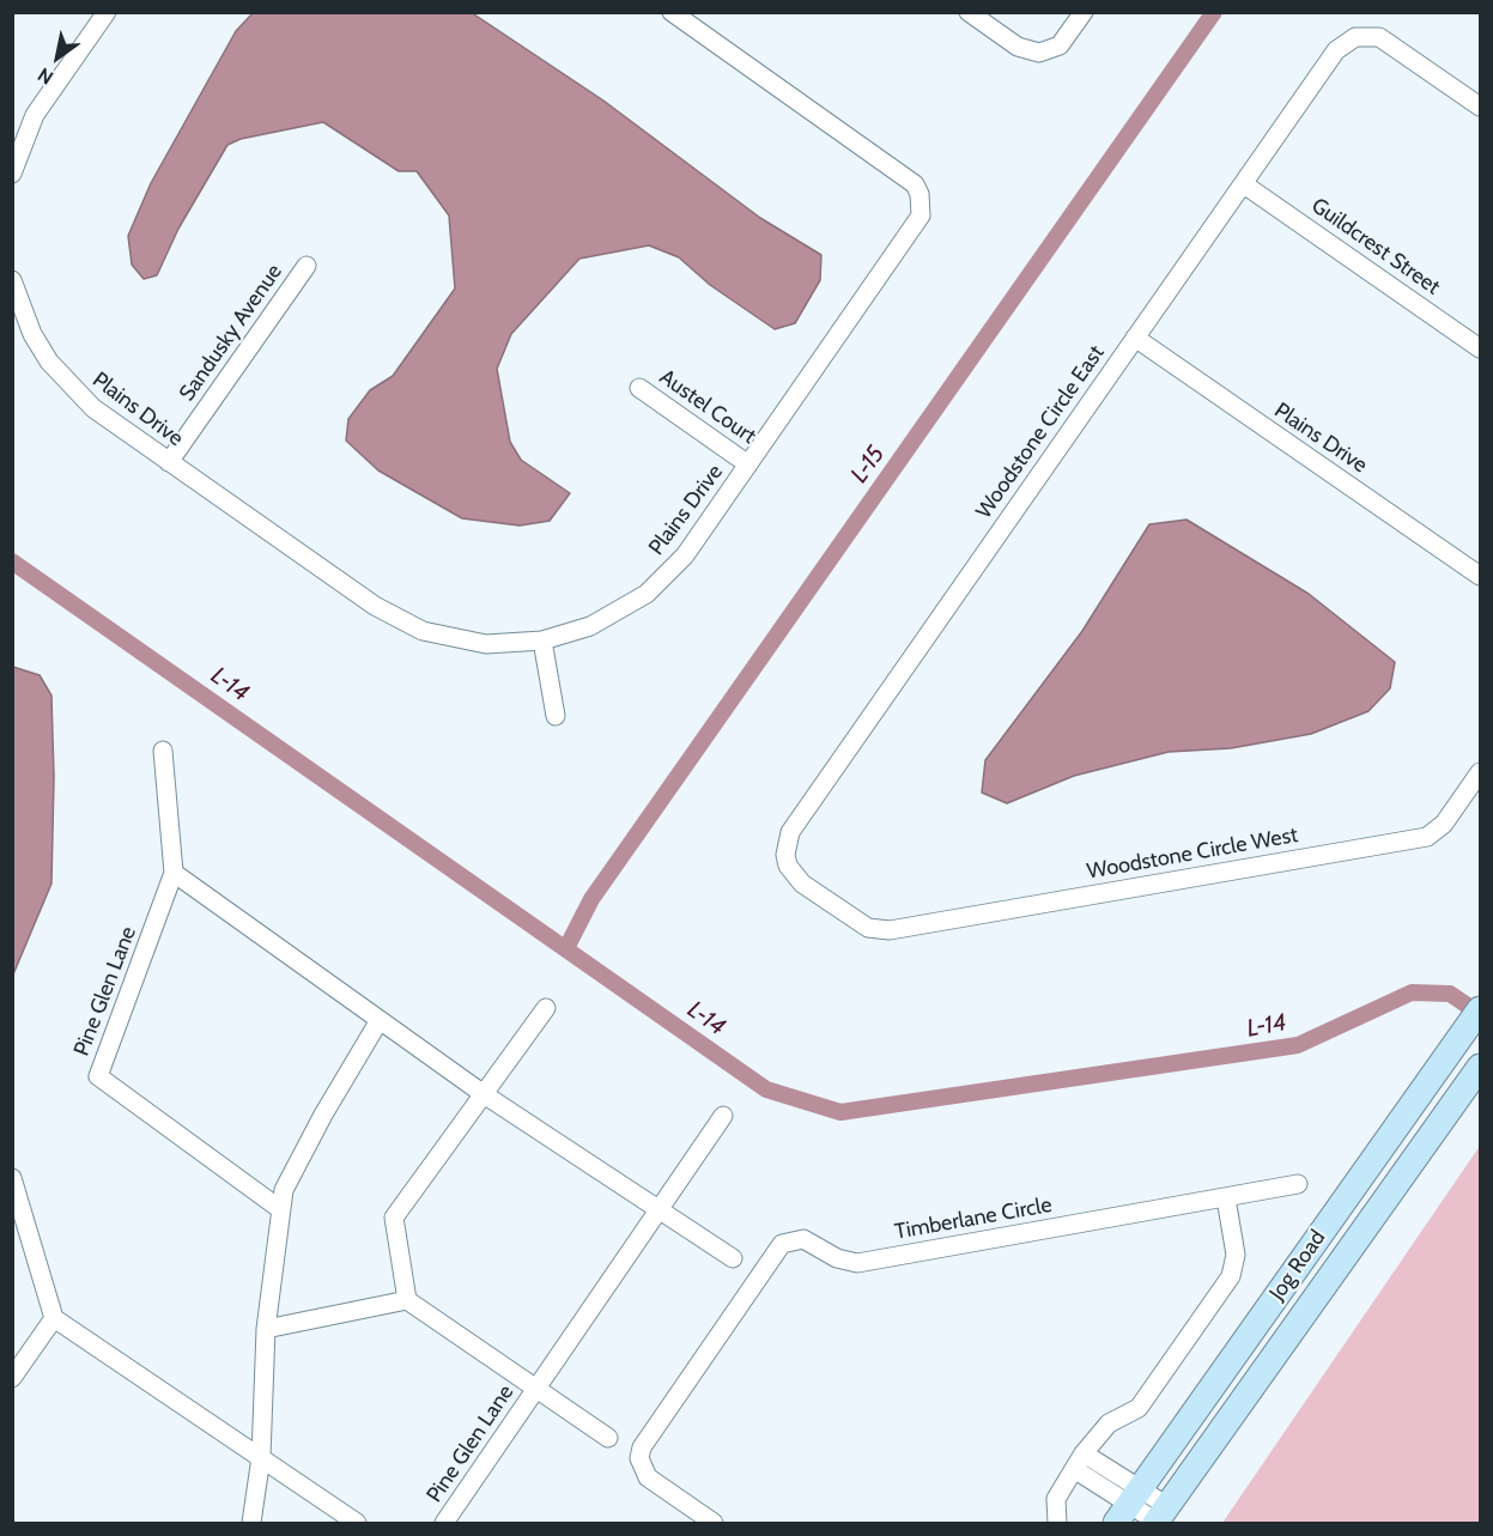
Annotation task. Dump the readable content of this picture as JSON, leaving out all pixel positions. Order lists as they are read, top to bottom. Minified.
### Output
{"streets":{"main road":["Jog Road"],"street":["Guildcrest Street","Sandusky Avenue","Austel Court","Plains Drive","Woodstone Circle East","Woodstone Circle West","Pine Glen Lane","Timberlane Circle"]},"crossings":[["Guildcrest Street","Woodstone Circle East"],["Sandusky Avenue","Plains Drive"],["Austel Court","Plains Drive"],["Plains Drive","Woodstone Circle East"],["Woodstone Circle East","Woodstone Circle West"]],"water":["L-15","L-14"],"north":"bottom left"}
